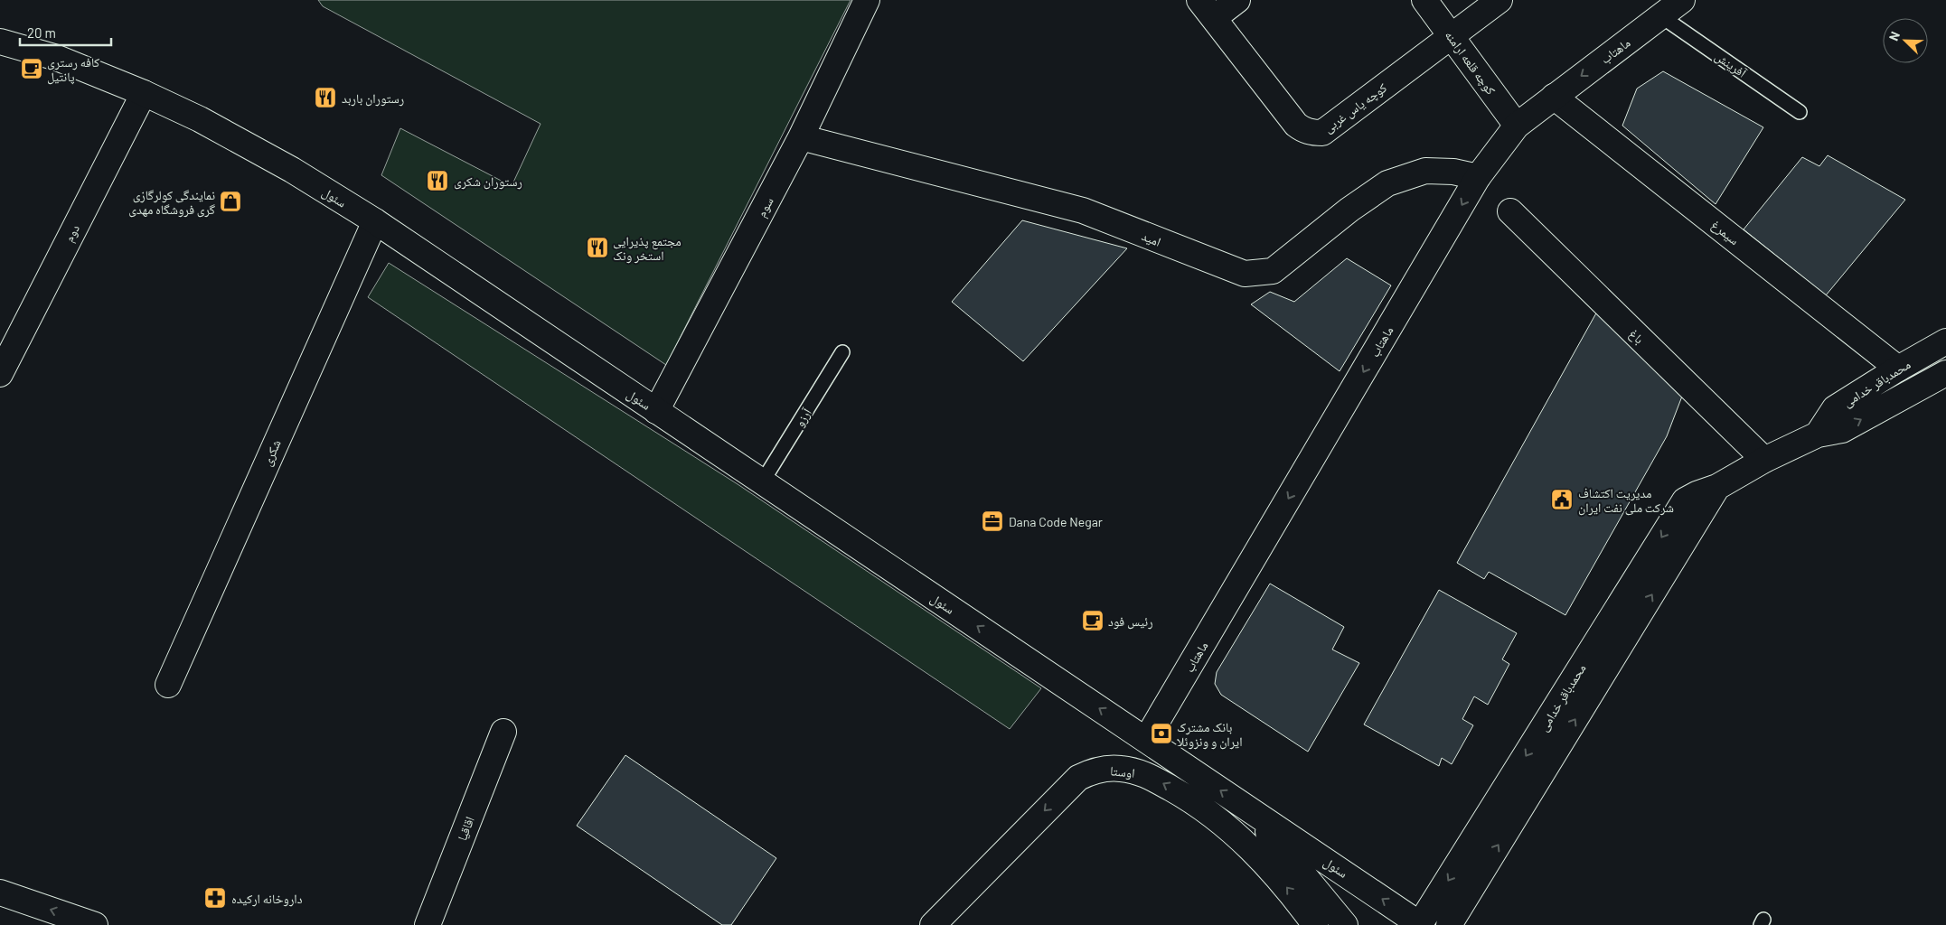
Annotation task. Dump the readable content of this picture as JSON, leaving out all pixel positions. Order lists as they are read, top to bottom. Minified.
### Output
{"streets":{"street":["ماهتاب","کوچه قلعه ارامنه","کوچه یاس غربی","سئول","سوم","سیمرغ","دوم","امید","باغ","محمدباقر خدامی","شکری","اوستا","اقاقیا"],"lane":["آفرینش","آرزو"]},"crossings":[["ماهتاب","کوچه قلعه ارامنه"],["ماهتاب","آفرینش"],["ماهتاب","سئول"],["ماهتاب","سیمرغ"],["ماهتاب","امید"],["کوچه قلعه ارامنه","کوچه یاس غربی"],["سئول","سوم"],["سئول","دوم"],["سئول","محمدباقر خدامی"],["سئول","آرزو"],["سئول","شکری"],["سوم","امید"],["سیمرغ","محمدباقر خدامی"],["باغ","محمدباقر خدامی"]],"one_way":["ماهتاب","سئول"],"places":{"cafe":["کافه رستری پانتیل","رئیس فود"],"restaurant":["رستوران باربد","رستوران شکری","مجتمع پذیرایی استخر ونک"],"shop":["نمایندگی کولرگازی گری فروشگاه مهدی"],"public building":["مدیریت اکتشاف شرکت ملی نفت ایران"],"office":["Dana Code Negar"],"bank":["بانک مشترک ایران و ونزوئلا"],"pharmacy":["داروخانه ارکیده"]},"scale_bar":"20 m","north":"top left"}
